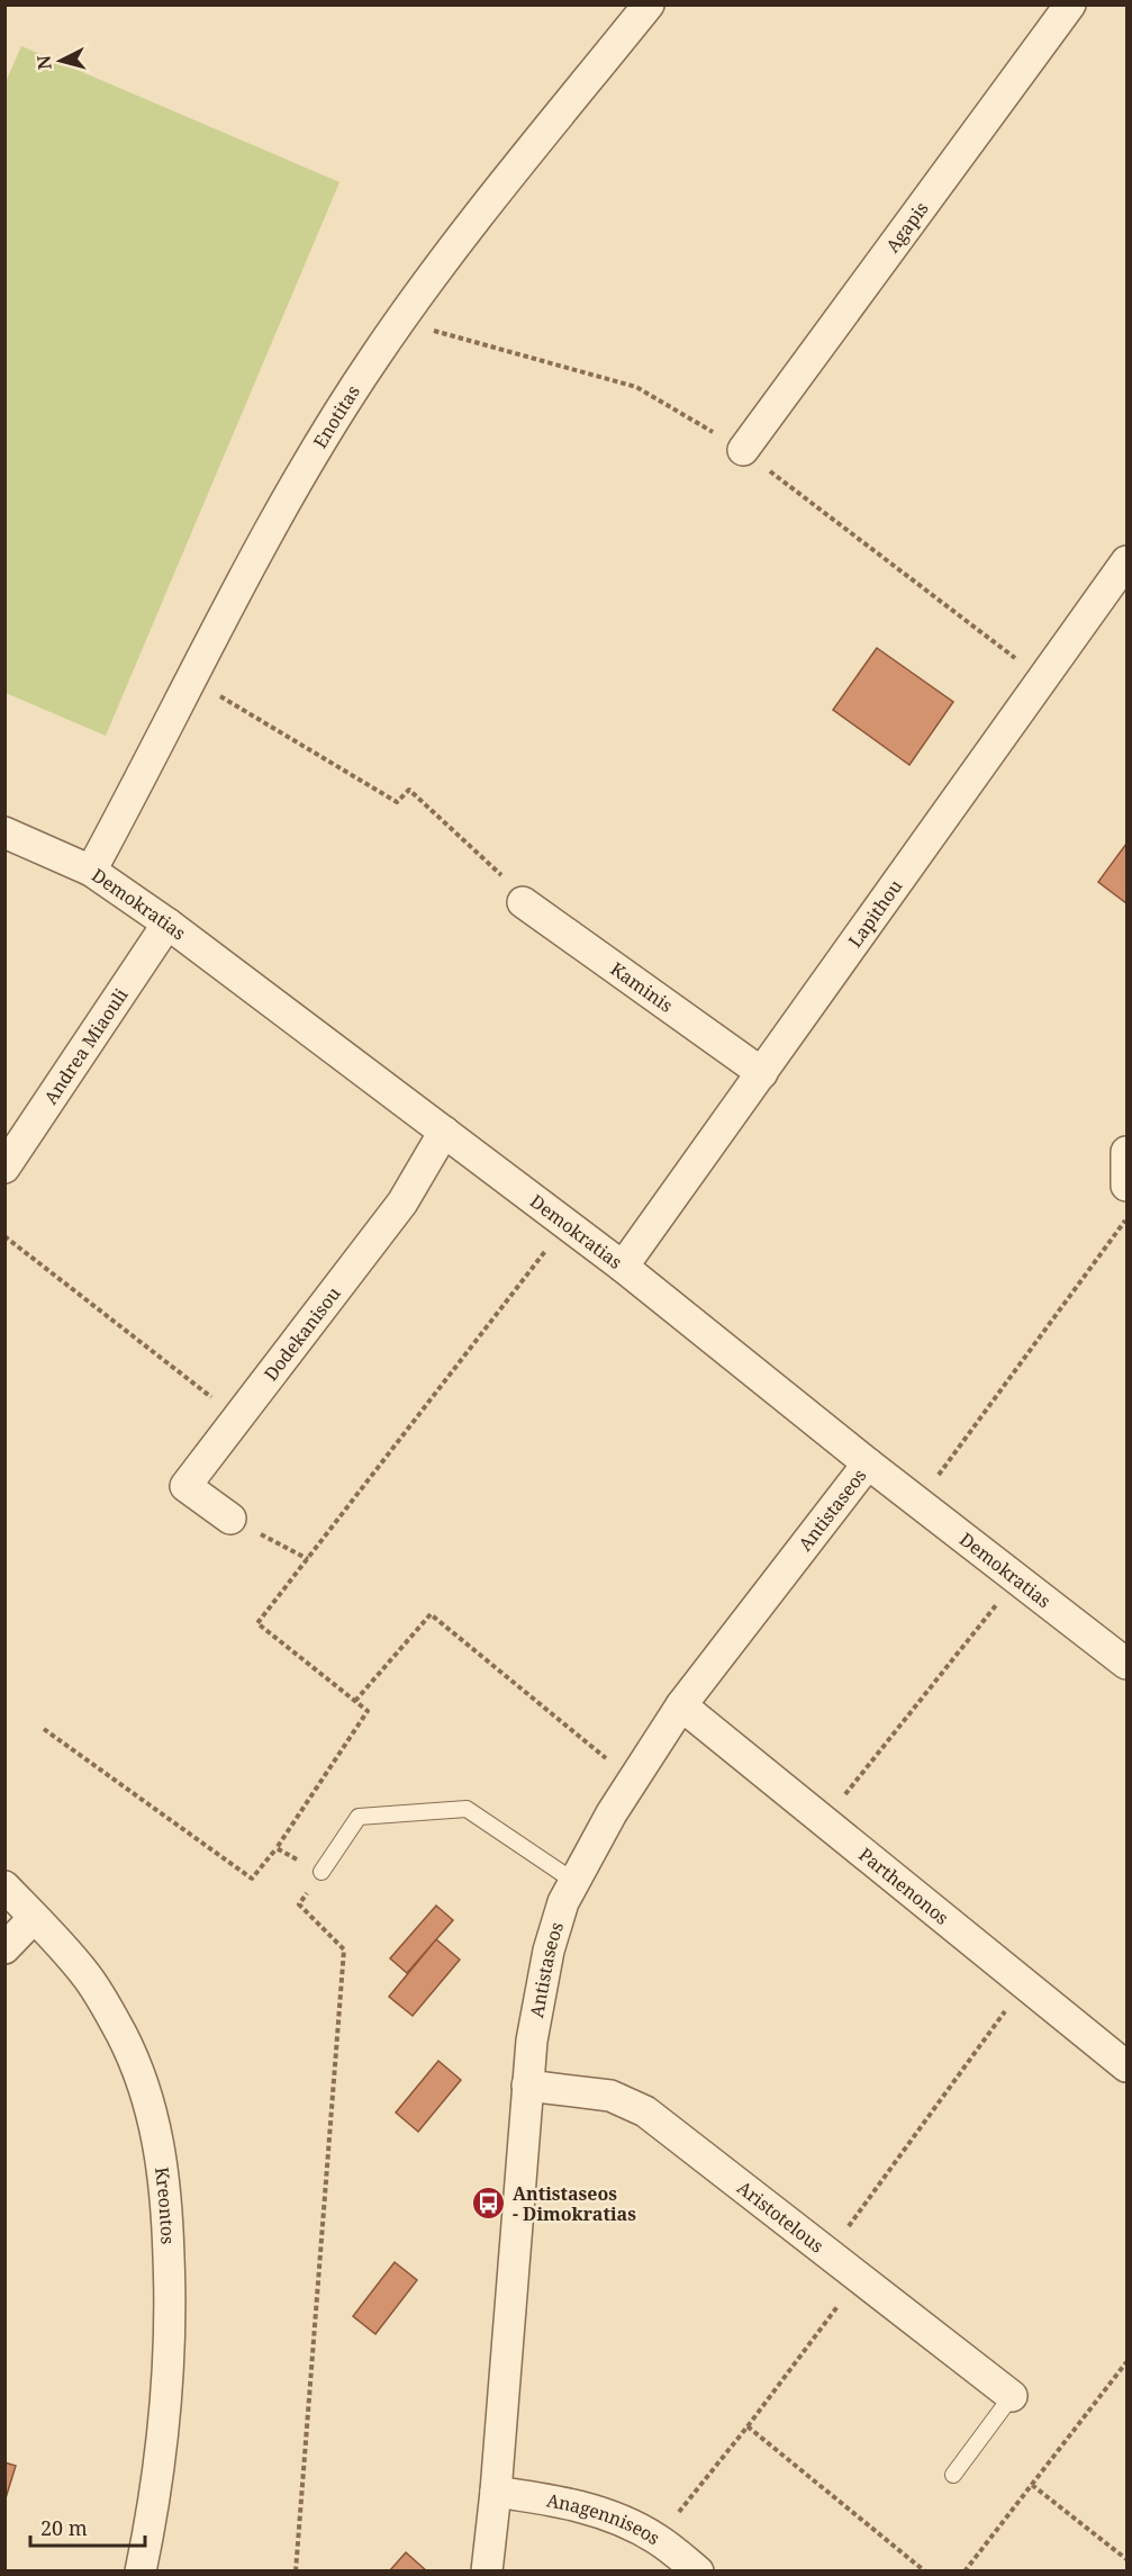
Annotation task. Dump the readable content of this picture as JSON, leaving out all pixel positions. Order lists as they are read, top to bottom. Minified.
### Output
{"streets":{"street":["Agapis","Enotitas","Demokratias","Lapithou","Kaminis","Andrea Miaouli","Dodekanisou","Antistaseos","Parthenonos","Kreontos","Aristotelous","Anagenniseos"]},"crossings":[["Enotitas","Demokratias"],["Demokratias","Lapithou"],["Demokratias","Andrea Miaouli"],["Demokratias","Dodekanisou"],["Demokratias","Antistaseos"],["Lapithou","Kaminis"],["Antistaseos","Parthenonos"],["Antistaseos","Aristotelous"],["Antistaseos","Anagenniseos"]],"places":{"bus stop":["Antistaseos - Dimokratias"]},"scale_bar":"20 m","north":"left"}
